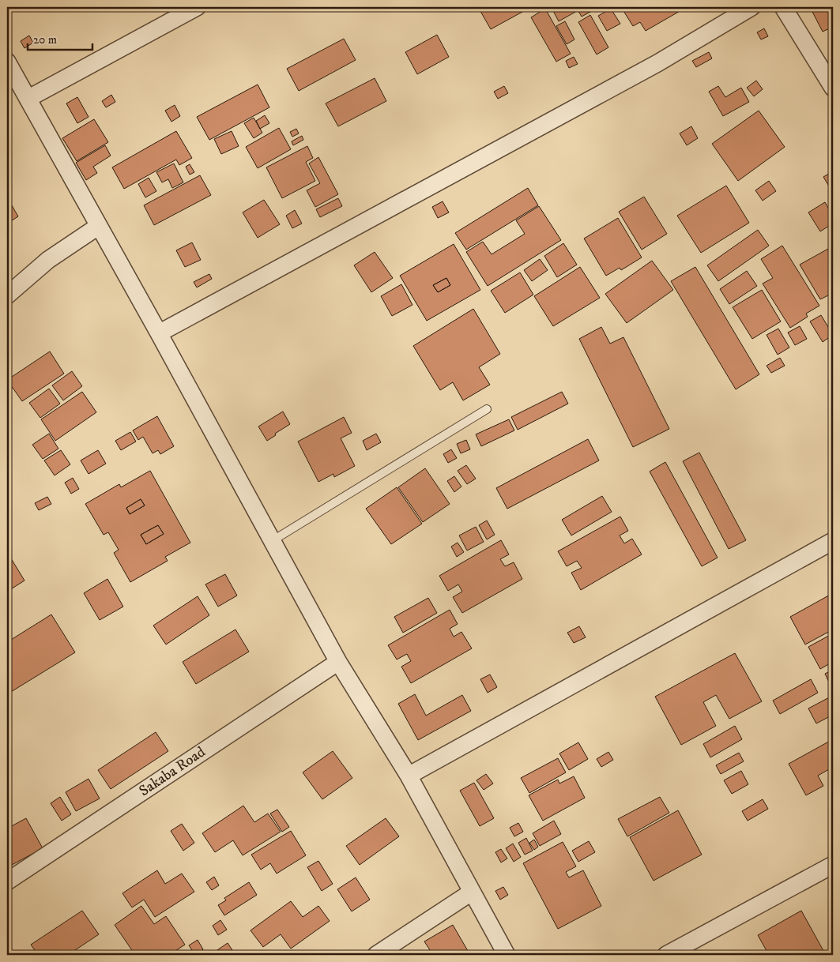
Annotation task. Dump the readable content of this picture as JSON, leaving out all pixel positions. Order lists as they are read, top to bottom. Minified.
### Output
{"streets":{"street":["Sakaba Road"]},"scale_bar":"20 m"}
